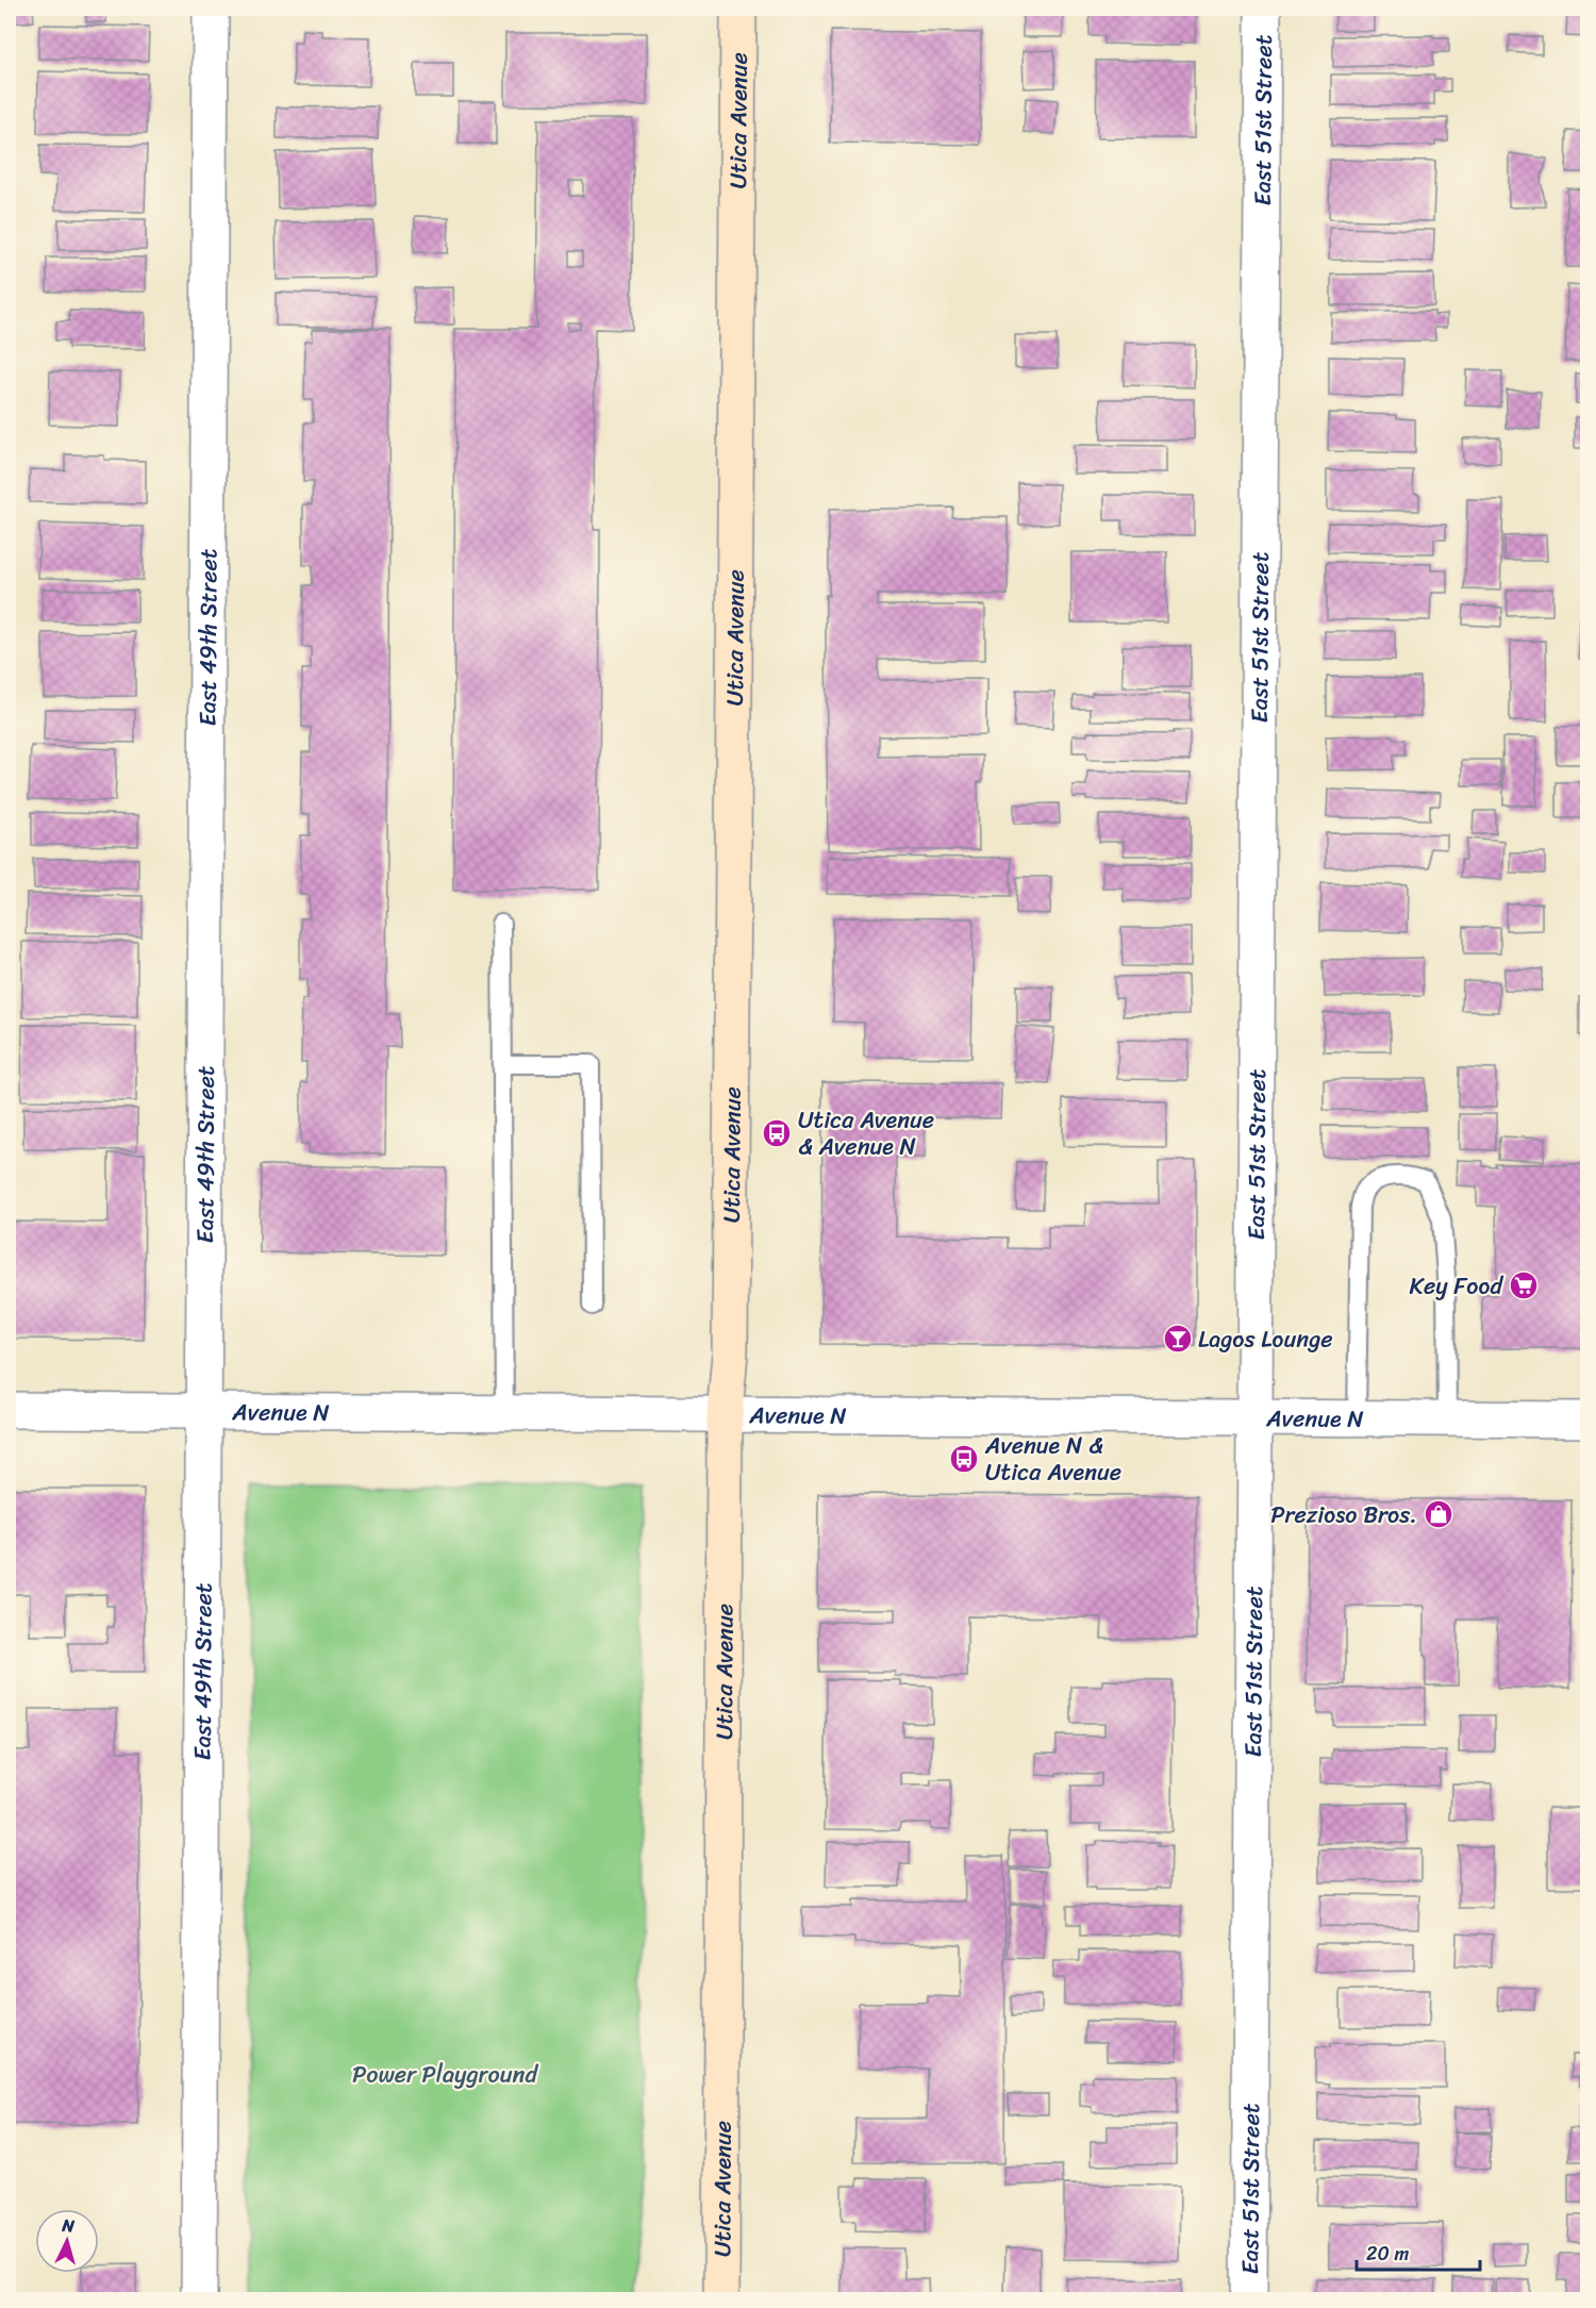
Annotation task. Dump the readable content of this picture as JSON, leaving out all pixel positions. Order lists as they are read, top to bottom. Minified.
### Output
{"streets":{"main road":["Utica Avenue"],"street":["East 51st Street","East 49th Street","Avenue N"]},"crossings":[["Utica Avenue","Avenue N"],["East 51st Street","Avenue N"],["East 49th Street","Avenue N"]],"parks":["Power Playground"],"places":{"bus stop":["Utica Avenue & Avenue N","Avenue N & Utica Avenue"],"supermarket":["Key Food"],"bar":["Lagos Lounge"],"shop":["Prezioso Bros."]},"scale_bar":"20 m","north":"top"}
